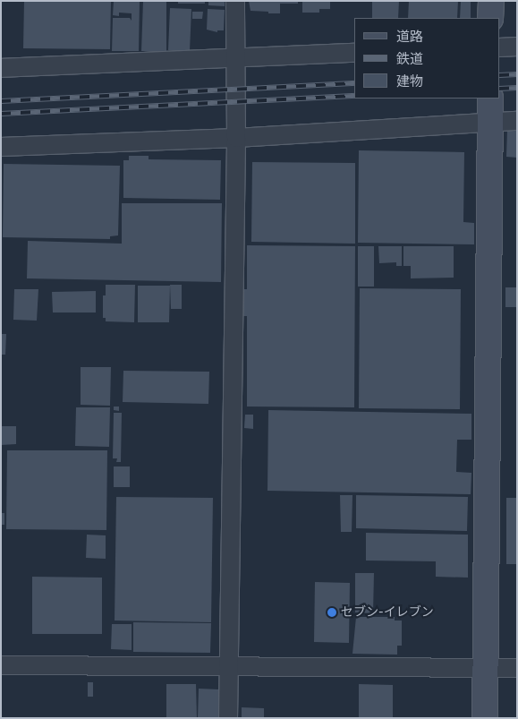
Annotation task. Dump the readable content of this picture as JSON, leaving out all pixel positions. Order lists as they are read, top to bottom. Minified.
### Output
{"places":["セブン-イレブン"],"legend":["道路","鉄道","建物"]}
